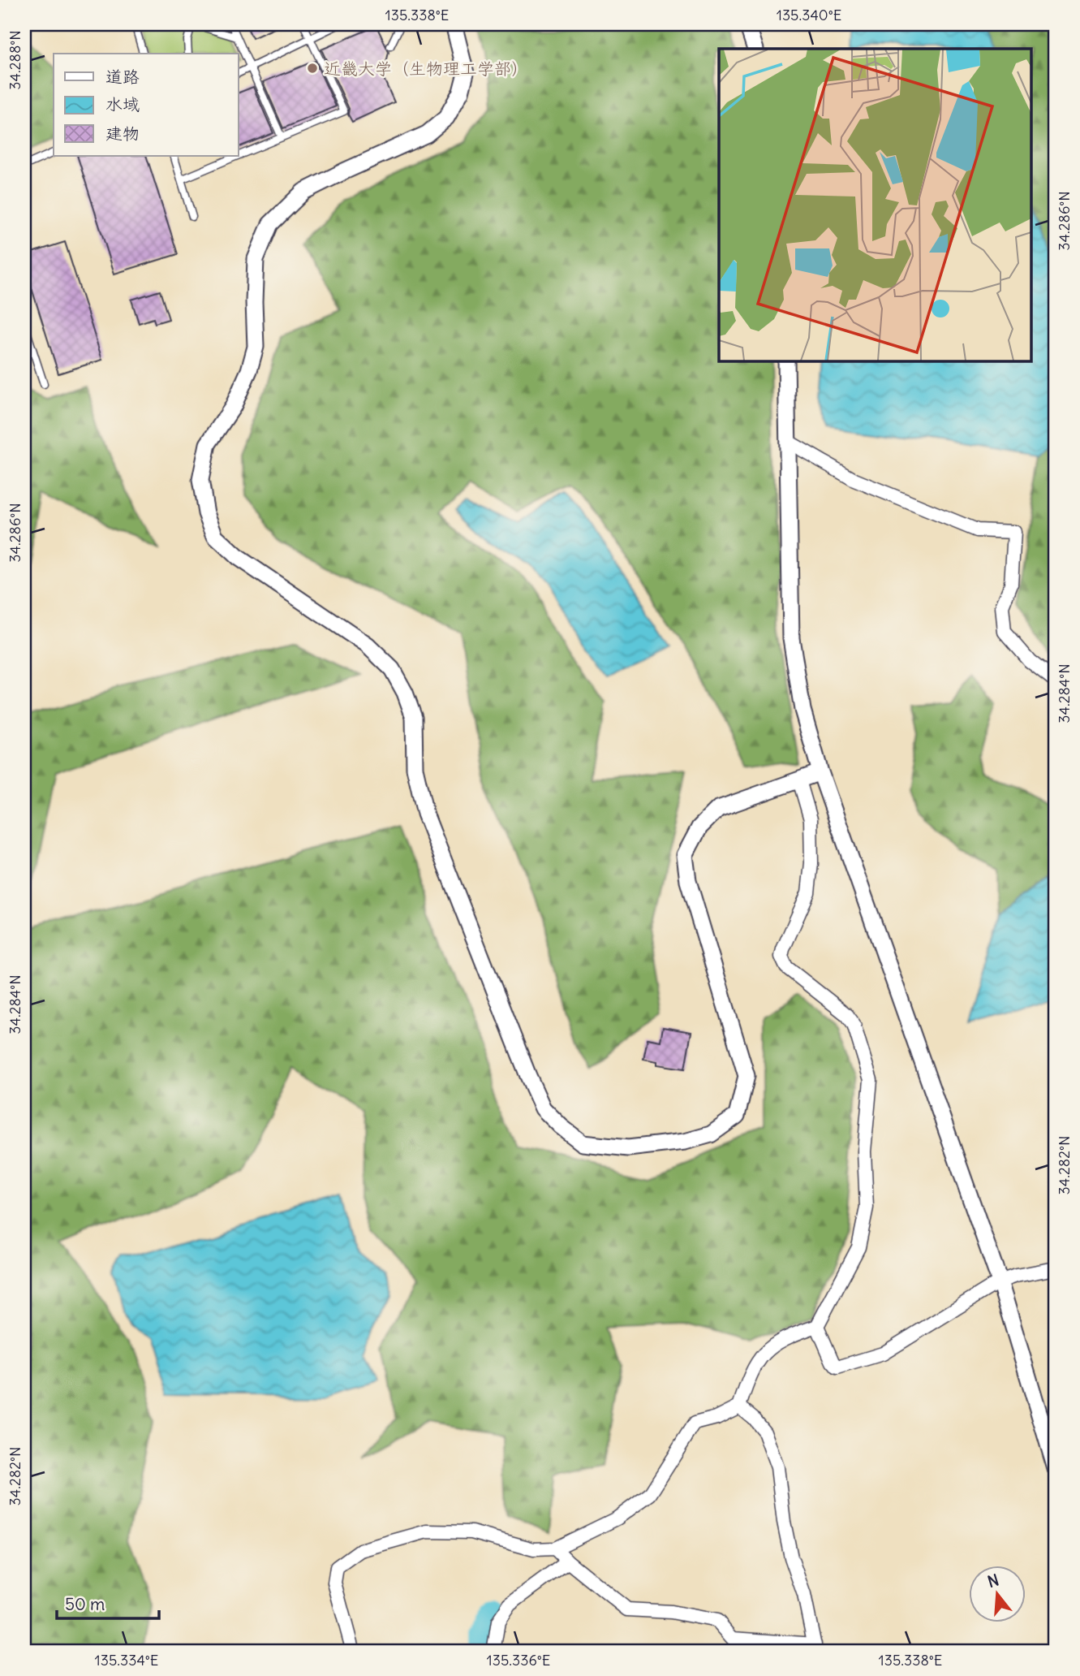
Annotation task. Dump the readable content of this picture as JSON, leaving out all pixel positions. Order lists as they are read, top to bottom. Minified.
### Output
{"places":["近畿大学（生物理工学部）"],"legend":["道路","水域","建物"],"scale_bar":"50 m","north":"top","coordinates":["135.338°E","135.340°E","34.288°N","34.286°N","34.284°N","34.282°N","135.334°E","135.336°E"]}
